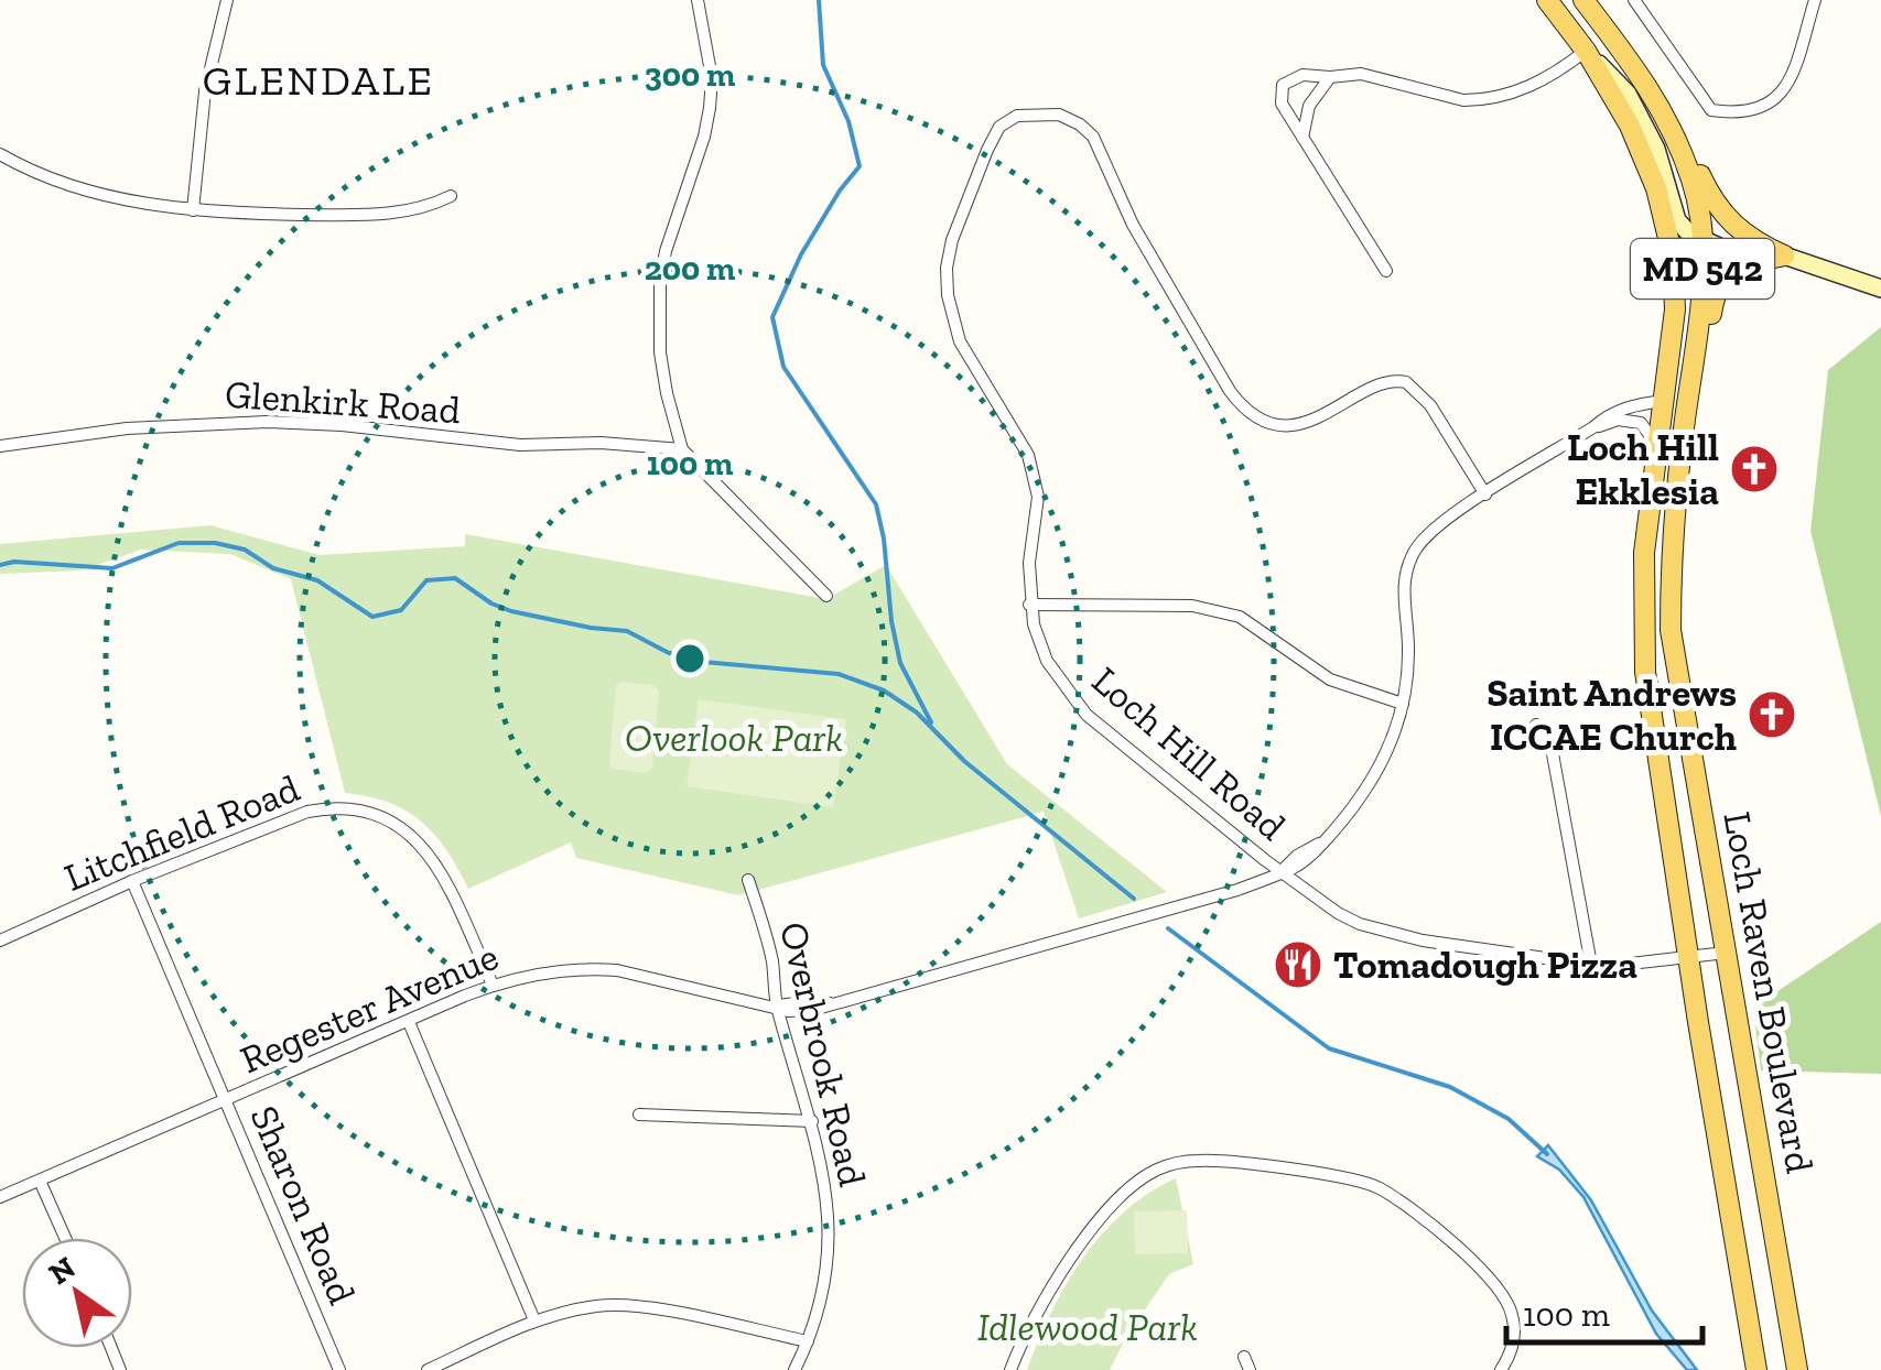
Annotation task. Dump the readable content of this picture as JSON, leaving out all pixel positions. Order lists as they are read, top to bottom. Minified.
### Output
{"streets":{"main road":["MD 542","Loch Raven Boulevard"],"street":["Glenkirk Road","Loch Hill Road","Litchfield Road","Regester Avenue","Overbrook Road","Sharon Road"]},"crossings":[["Loch Hill Road","Loch Raven Boulevard"],["Loch Hill Road","Regester Avenue"],["Litchfield Road","Regester Avenue"],["Litchfield Road","Sharon Road"],["Loch Raven Boulevard","Regester Avenue"],["Regester Avenue","Overbrook Road"],["Regester Avenue","Sharon Road"]],"districts":["GLENDALE"],"parks":["Overlook Park","Idlewood Park"],"places":{"church":["Loch Hill Ekklesia","Saint Andrews ICCAE Church"],"restaurant":["Tomadough Pizza"]},"scale_bar":"100 m","north":"top left","rings":["300 m","200 m","100 m"]}
